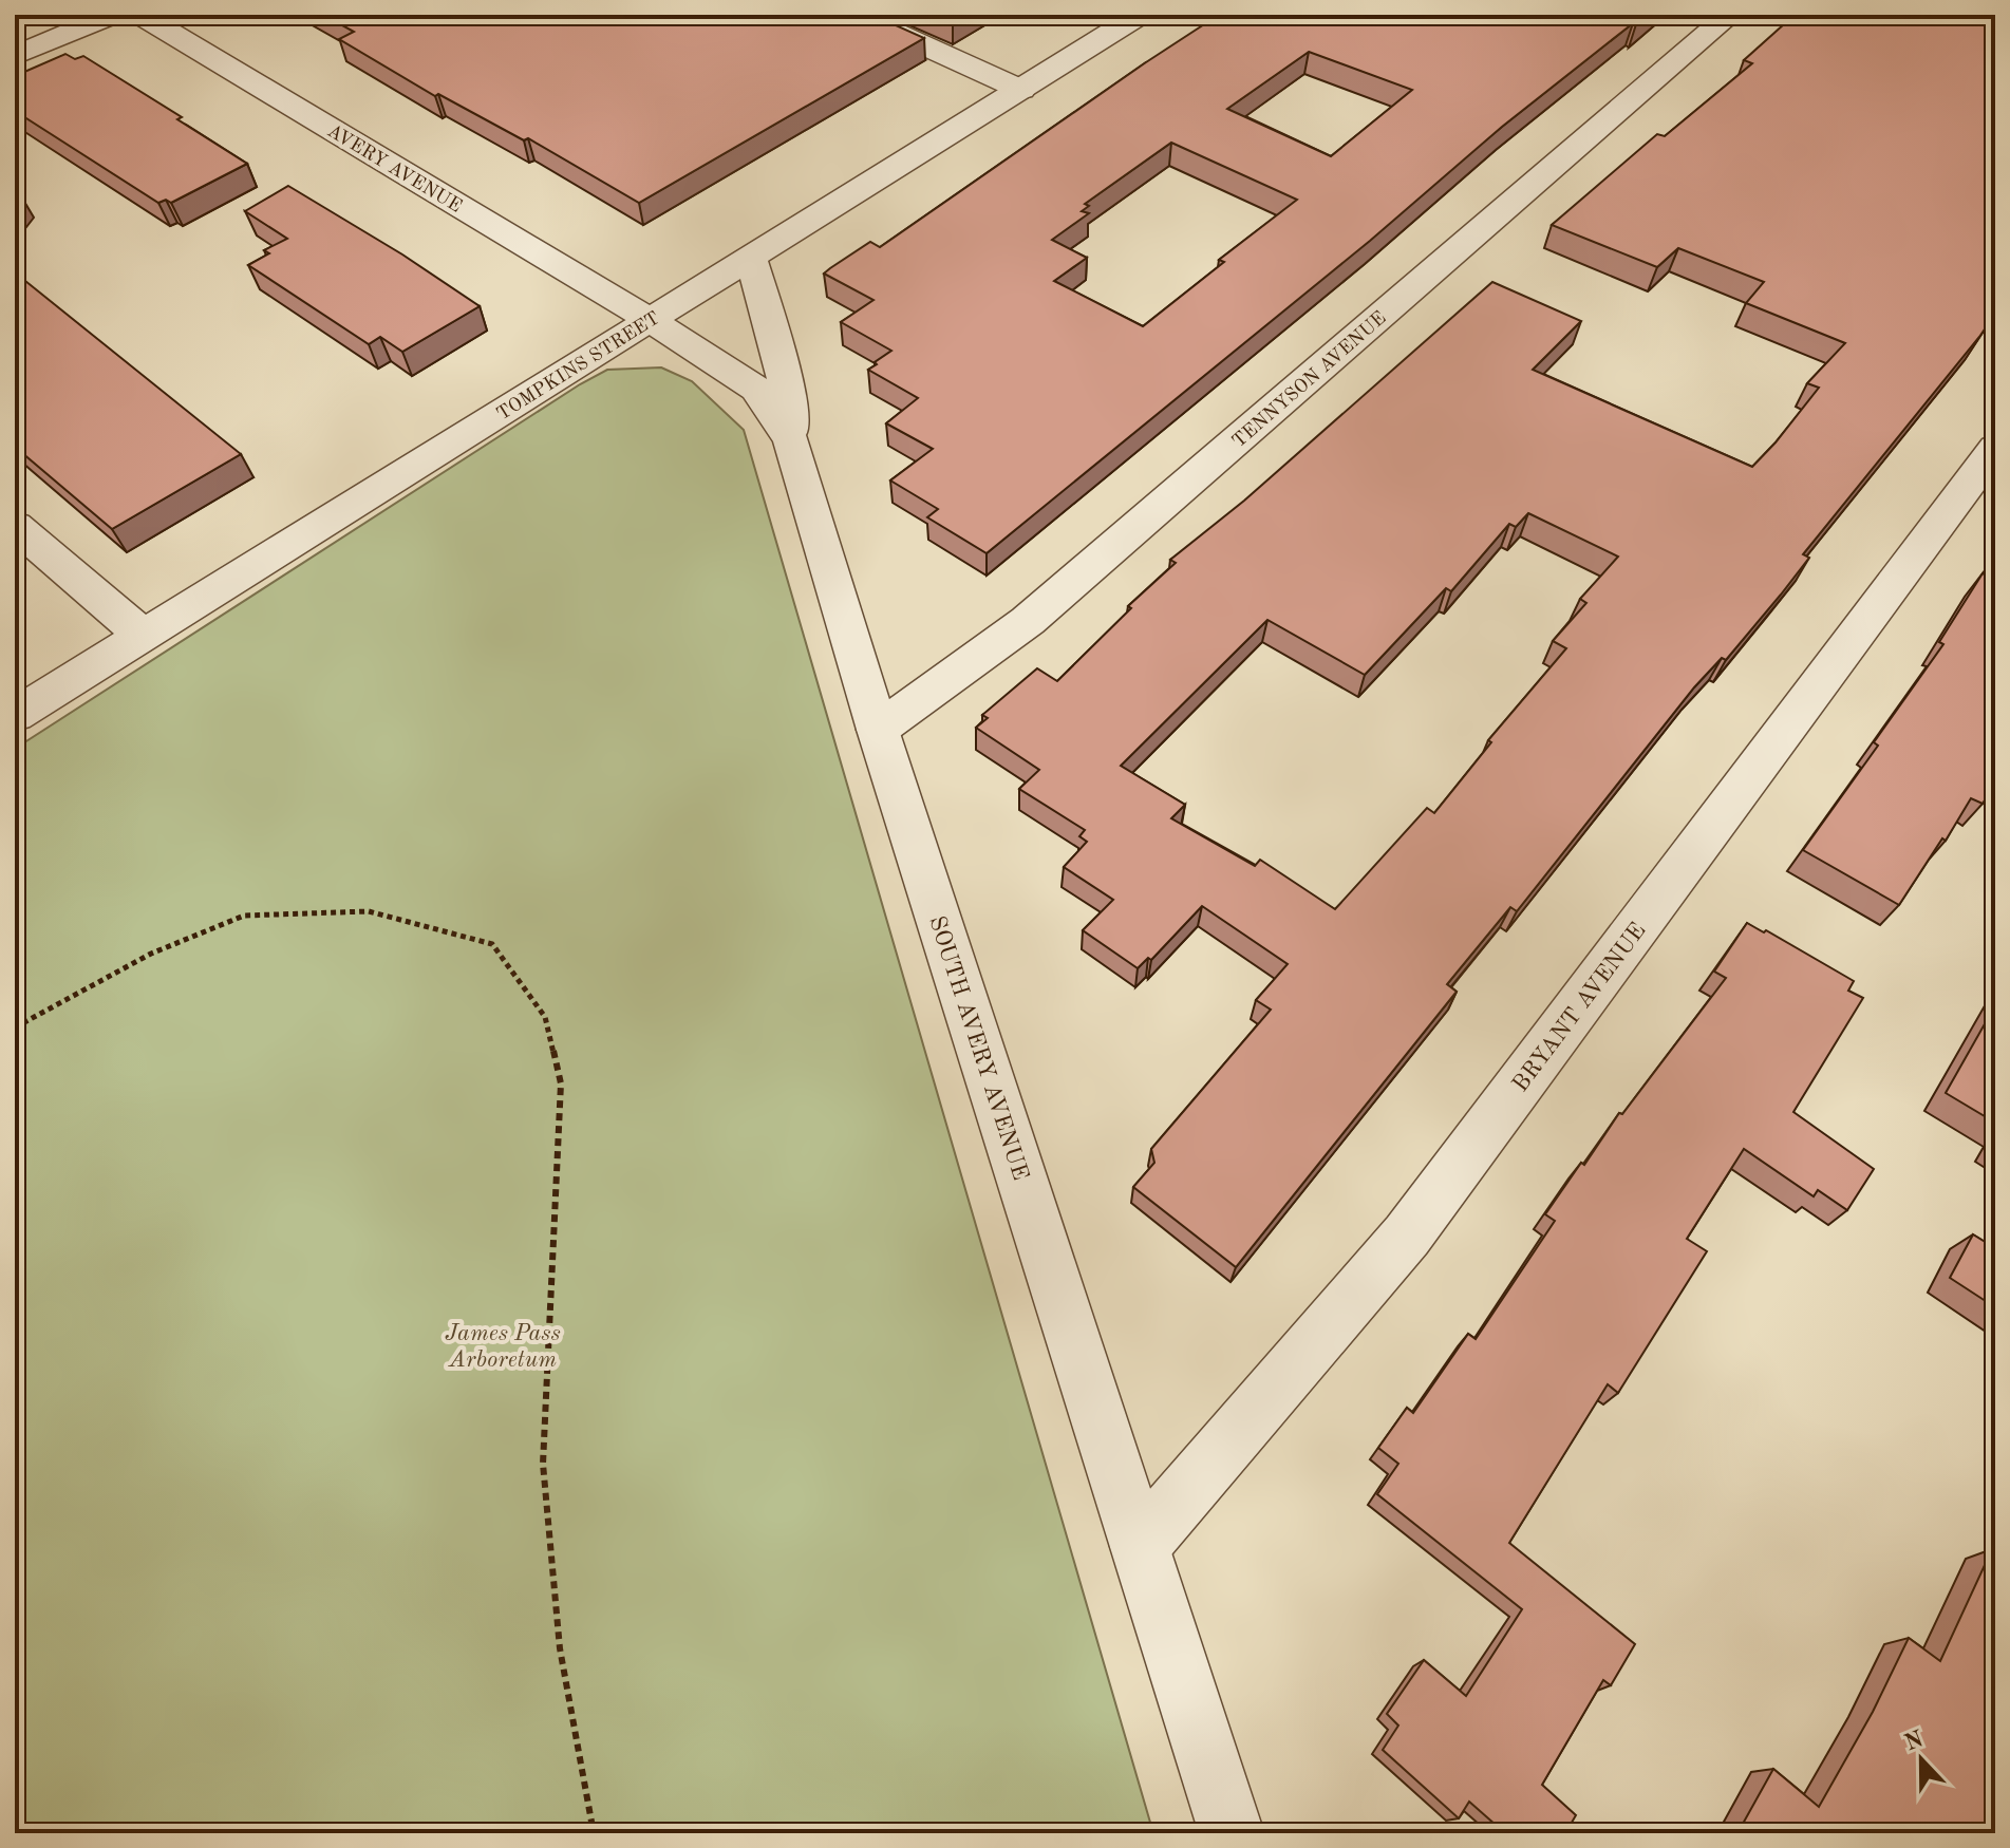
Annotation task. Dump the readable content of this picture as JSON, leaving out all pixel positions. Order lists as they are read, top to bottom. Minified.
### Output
{"streets":{"street":["AVERY AVENUE","TOMPKINS STREET","TENNYSON AVENUE","BRYANT AVENUE","SOUTH AVERY AVENUE"]},"crossings":[["AVERY AVENUE","TOMPKINS STREET"],["AVERY AVENUE","SOUTH AVERY AVENUE"],["TOMPKINS STREET","SOUTH AVERY AVENUE"],["TENNYSON AVENUE","SOUTH AVERY AVENUE"],["BRYANT AVENUE","SOUTH AVERY AVENUE"]],"parks":["James Pass Arboretum"],"north":"top"}
